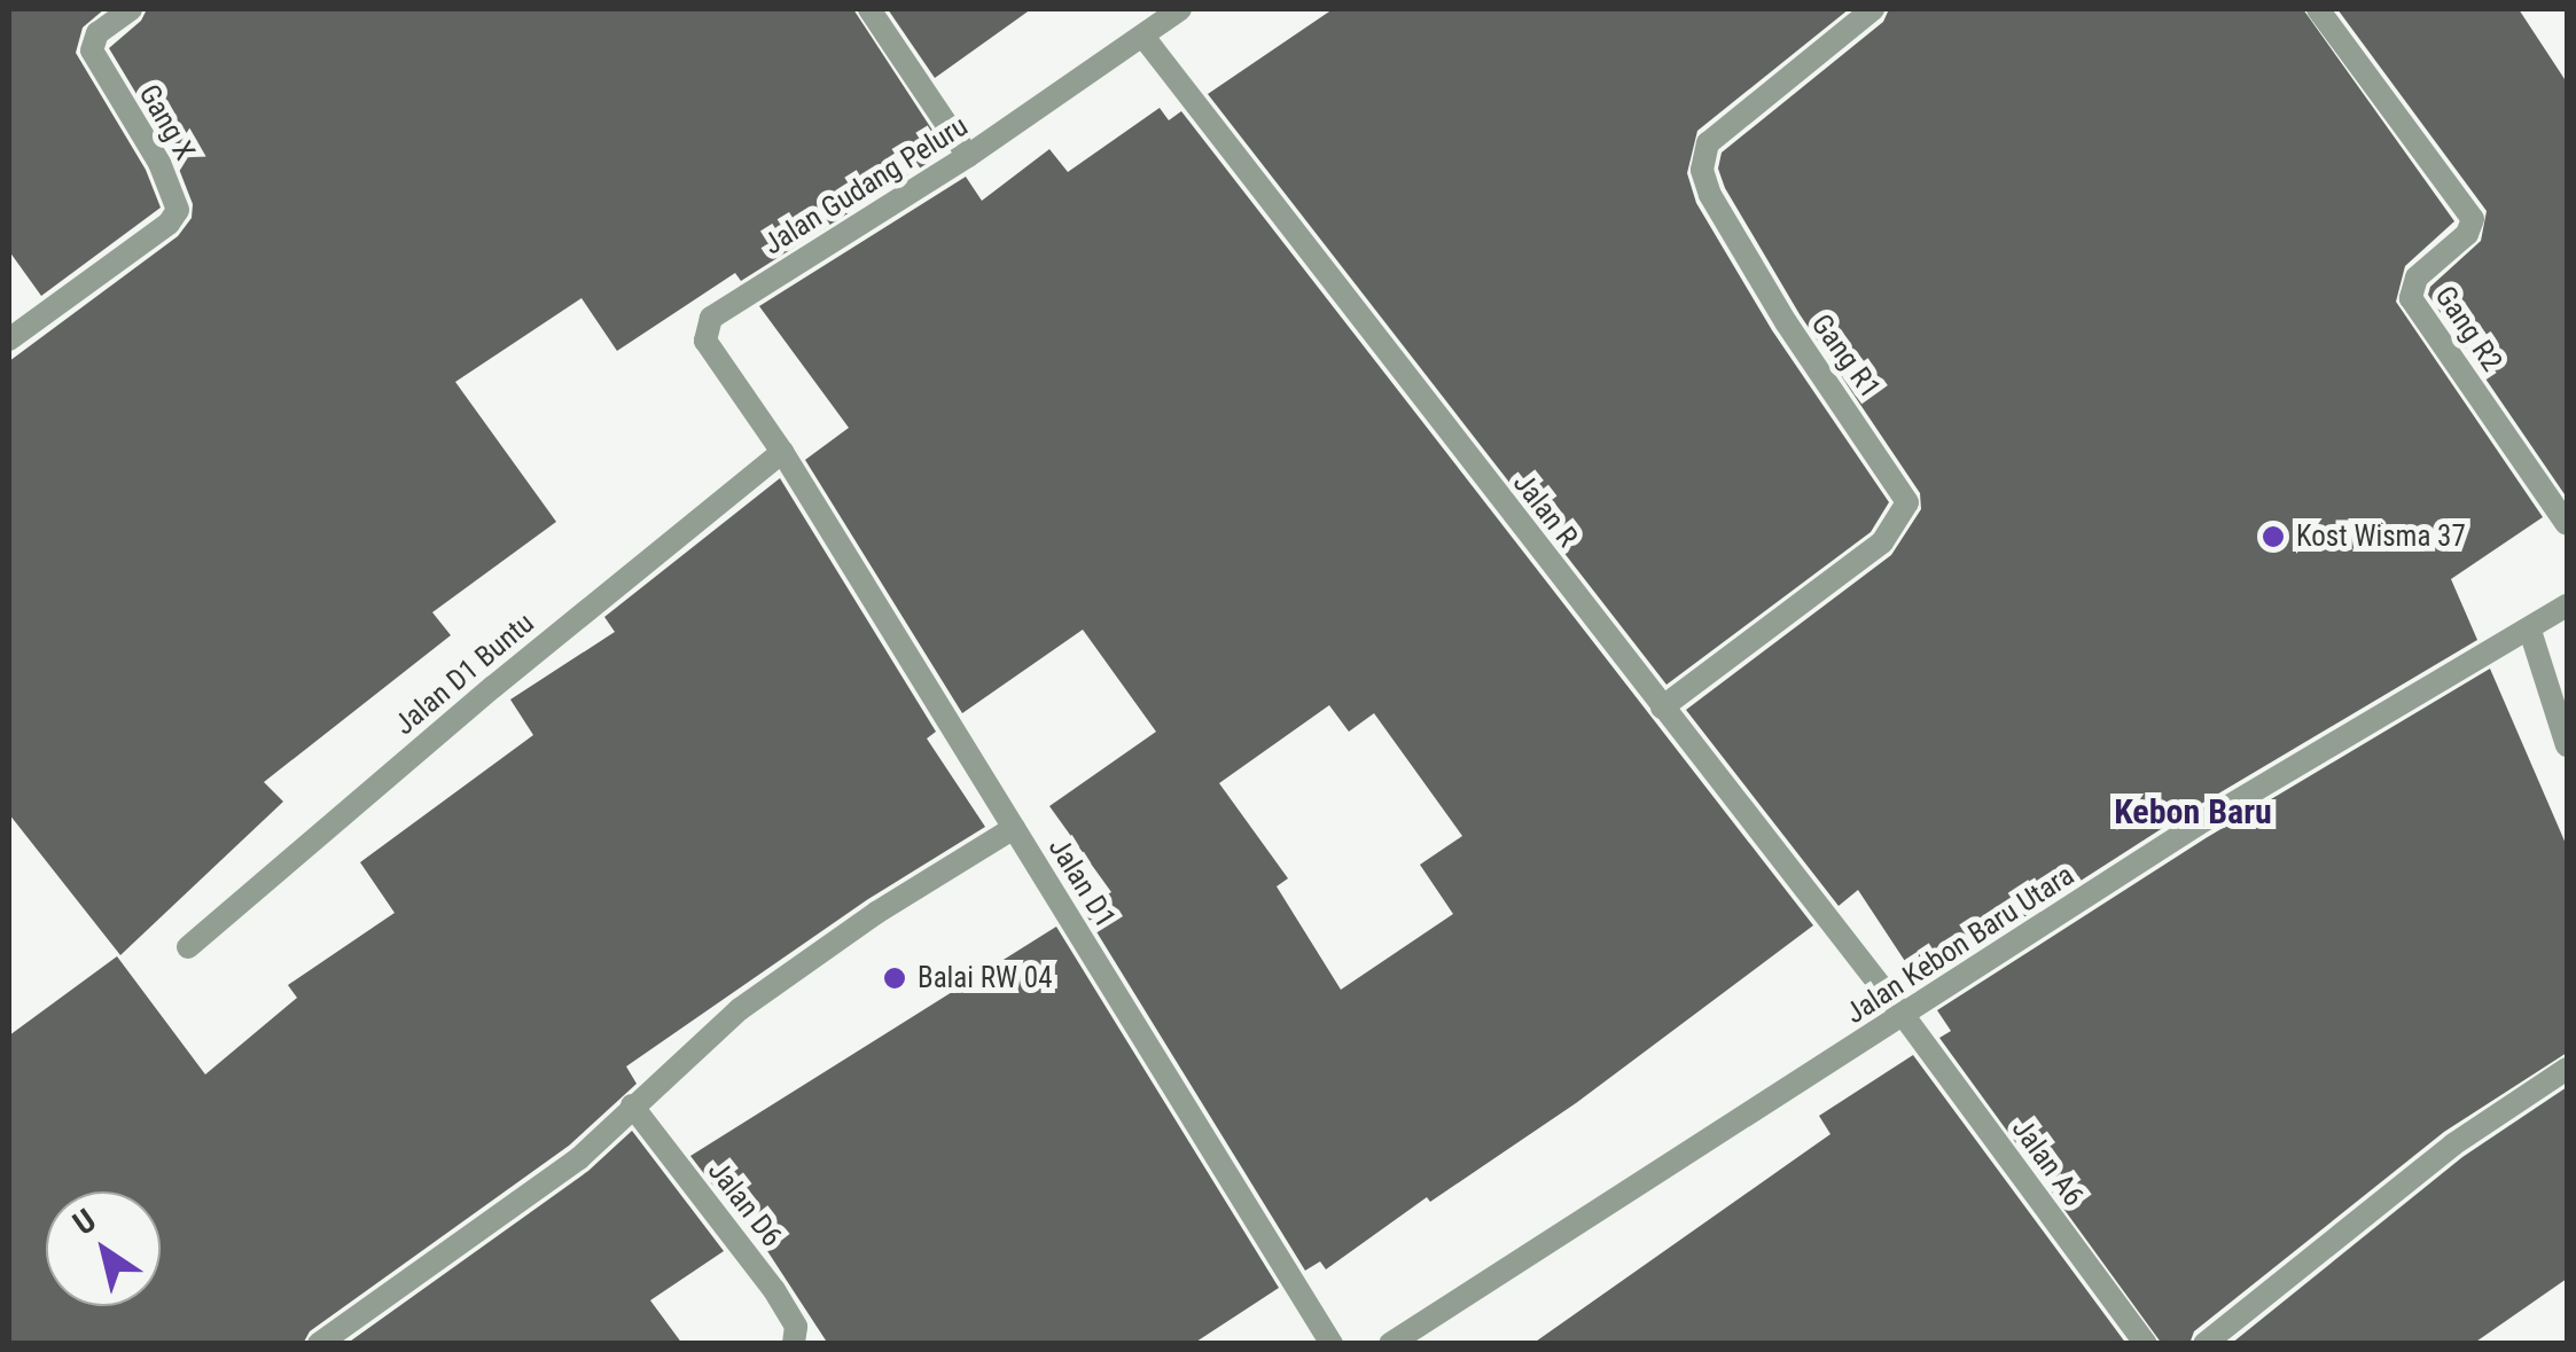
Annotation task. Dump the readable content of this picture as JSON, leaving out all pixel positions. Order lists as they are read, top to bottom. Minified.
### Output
{"streets":{"street":["Gang X","Jalan Gudang Peluru","Gang R2","Gang R1","Jalan R","Jalan D1 Buntu","Jalan D1","Jalan Kebon Baru Utara","Jalan A6","Jalan D6"]},"crossings":[["Jalan Gudang Peluru","Jalan R"],["Jalan Gudang Peluru","Jalan D1 Buntu"],["Jalan Gudang Peluru","Jalan D1"],["Gang R1","Jalan R"],["Jalan R","Jalan Kebon Baru Utara"],["Jalan R","Jalan A6"],["Jalan D1 Buntu","Jalan D1"],["Jalan Kebon Baru Utara","Jalan A6"]],"districts":["Kebon Baru"],"places":["Kost Wisma 37","Balai RW 04"],"north":"top left"}
